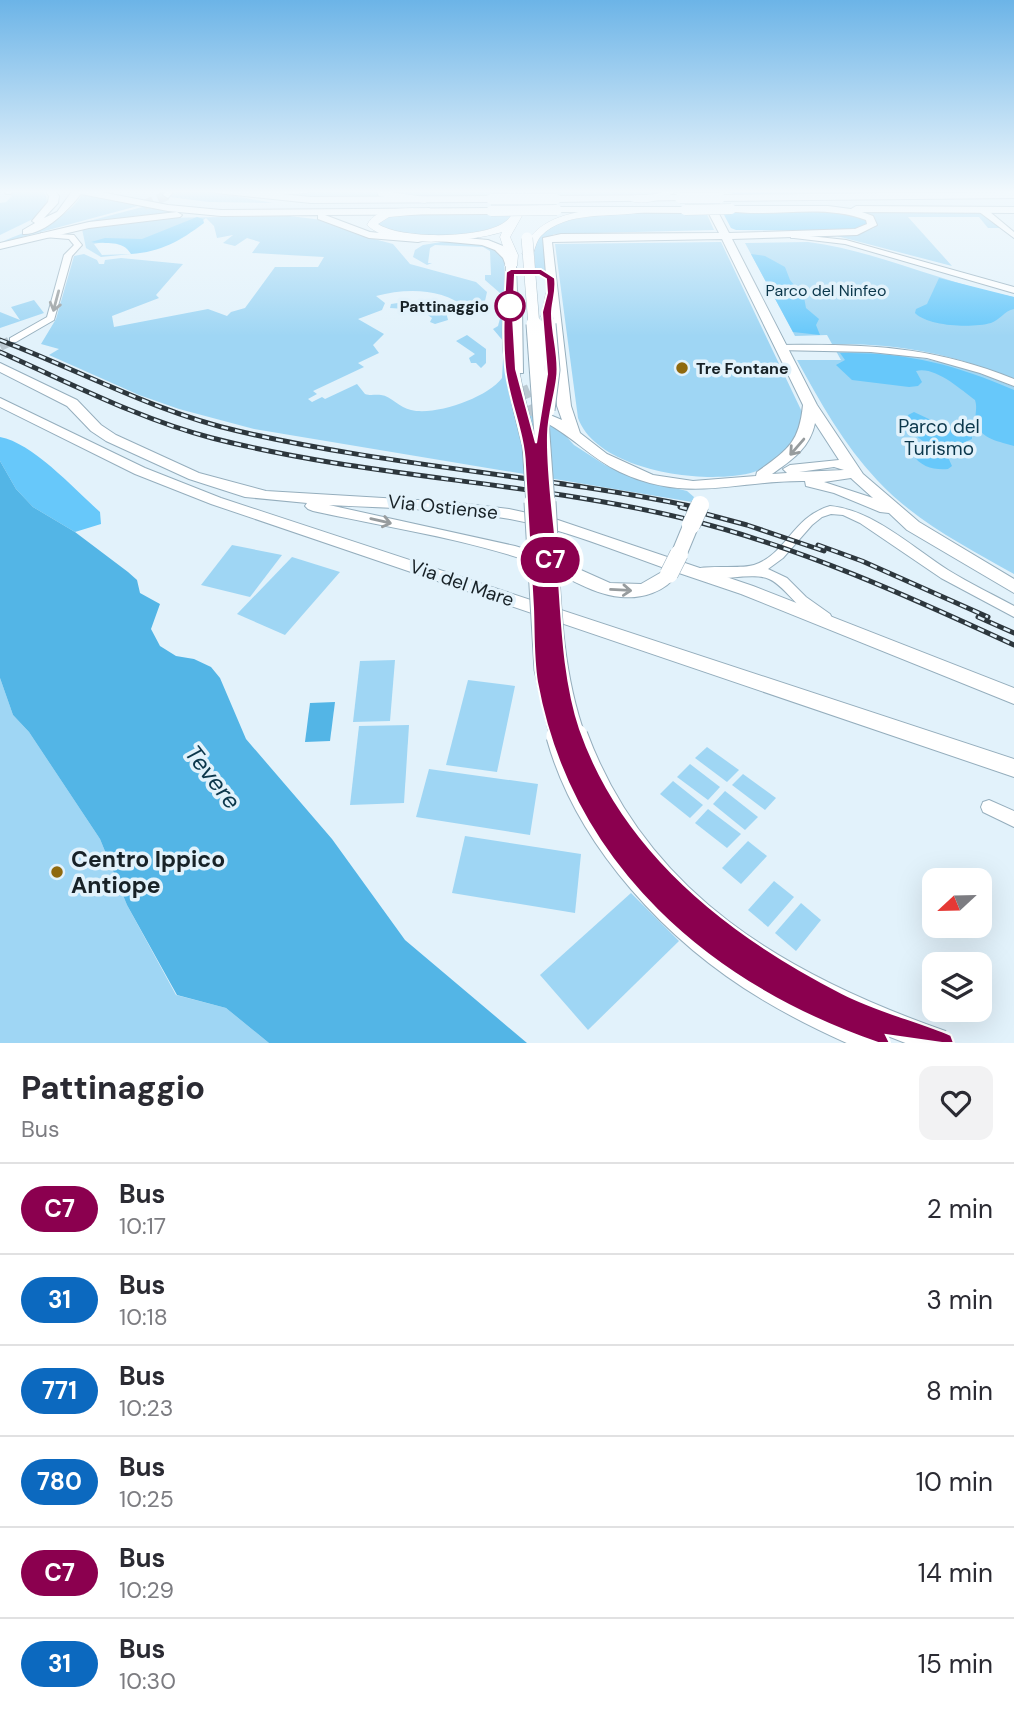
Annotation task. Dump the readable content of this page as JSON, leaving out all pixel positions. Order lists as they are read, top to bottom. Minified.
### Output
{"streets":{"main road":["Via Ostiense","Via del Mare"]},"water":["Tevere"],"parks":["Parco del Ninfeo","Parco del Turismo"],"places":["Pattinaggio","Tre Fontane","Centro Ippico Antiope"],"lines":["bus line C7"],"north":"left","page":{"on_map":"C7","heading":["Pattinaggio","Bus"],"list":[{"mark":"C7","name":"Bus","note":"10:17","value":"2 min"},{"mark":"31","name":"Bus","note":"10:18","value":"3 min"},{"mark":"771","name":"Bus","note":"10:23","value":"8 min"},{"mark":"780","name":"Bus","note":"10:25","value":"10 min"},{"mark":"C7","name":"Bus","note":"10:29","value":"14 min"},{"mark":"31","name":"Bus","note":"10:30","value":"15 min"}]}}
